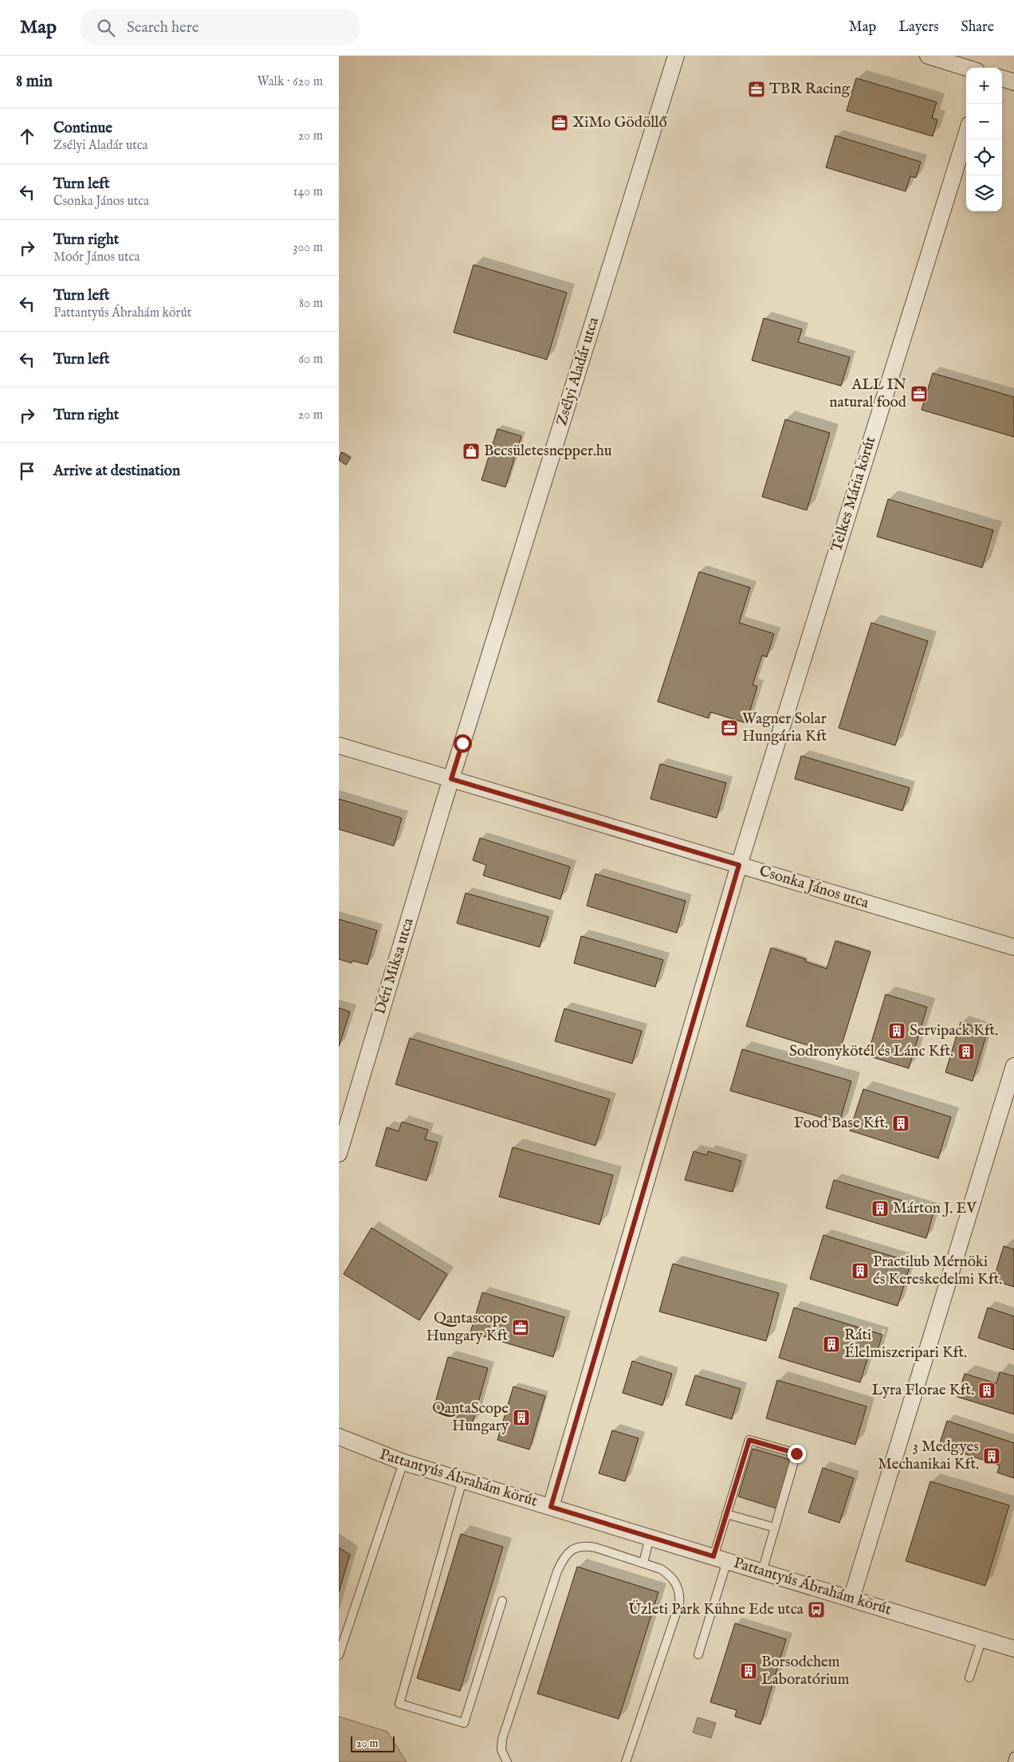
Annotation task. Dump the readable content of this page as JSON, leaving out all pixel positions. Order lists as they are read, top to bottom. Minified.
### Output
{"streets":{"street":["Zsélyi Aladár utca","Telkes Mária körút","Csonka János utca","Déri Miksa utca","Pattantyús Ábrahám körút"]},"crossings":[["Zsélyi Aladár utca","Csonka János utca"],["Zsélyi Aladár utca","Déri Miksa utca"],["Telkes Mária körút","Csonka János utca"],["Telkes Mária körút","Pattantyús Ábrahám körút"],["Csonka János utca","Déri Miksa utca"]],"places":{"office":["TBR Racing","XiMo Gödöllő","ALL IN natural food","Wagner Solar Hungária Kft","Qantascope Hungary Kft"],"shop":["Becsületesnepper.hu"],"building":["Servipack Kft.","Sodronykötél és Lánc Kft.","Food Base Kft.","Márton J. EV","Practilub Mérnöki és Kereskedelmi Kft.","Ráti Élelmiszeripari Kft.","Lyra Florae Kft.","QantaScope Hungary","3 Medgyes Mechanikai Kft.","Borsodchem Laboratórium"],"bus stop":["Üzleti Park Kühne Ede utca"]},"scale_bar":"20 m","page":{"header":"Map","search":"Search here","nav":["Map","Layers","Share"],"heading":["8 min","Walk · 620 m"],"map_buttons":["+","−"],"list":[["Continue","Zsélyi Aladár utca","20 m"],["Turn left","Csonka János utca","140 m"],["Turn right","Moór János utca","300 m"],["Turn left","Pattantyús Ábrahám körút","80 m"],["Turn left","60 m"],["Turn right","20 m"],"Arrive at destination"],"scale":"20 m"}}
